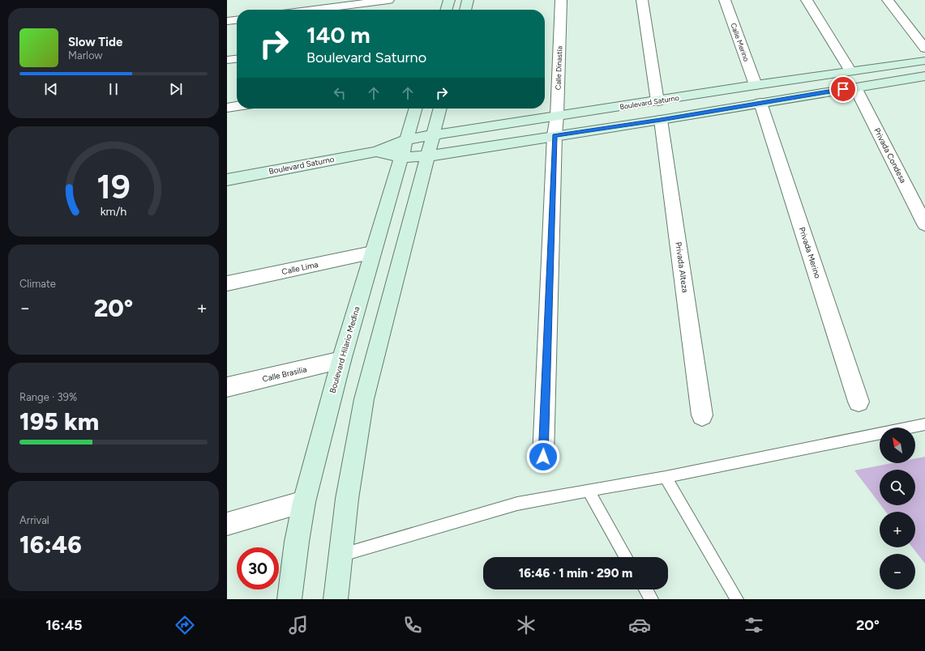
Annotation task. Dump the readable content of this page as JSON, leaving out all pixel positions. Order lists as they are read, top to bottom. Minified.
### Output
{"streets":{"street":["Calle Merino","Calle Dinastía","Boulevard Saturno","Privada Condesa","Privada Merino","Privada Alteza","Calle Lima","Boulevard Hilario Medina","Calle Brasilia"]},"crossings":[["Calle Merino","Boulevard Saturno"],["Calle Dinastía","Boulevard Saturno"],["Boulevard Saturno","Privada Condesa"],["Boulevard Saturno","Privada Merino"],["Boulevard Saturno","Privada Alteza"],["Boulevard Saturno","Boulevard Hilario Medina"],["Calle Lima","Boulevard Hilario Medina"],["Boulevard Hilario Medina","Calle Brasilia"]],"north":"top left","page":{"turn":["140 m","Boulevard Saturno"],"song":["Slow Tide","Marlow"],"tile":["Climate",["Range · 39%","195 km"],["Arrival","16:46"]],"heat":["−","20°","+"],"map_buttons":["+","−"],"limit":"30","trip":"16:46 · 1 min · 290 m","tabs":["16:45","20°"],"gauge":["19","km/h"]}}
